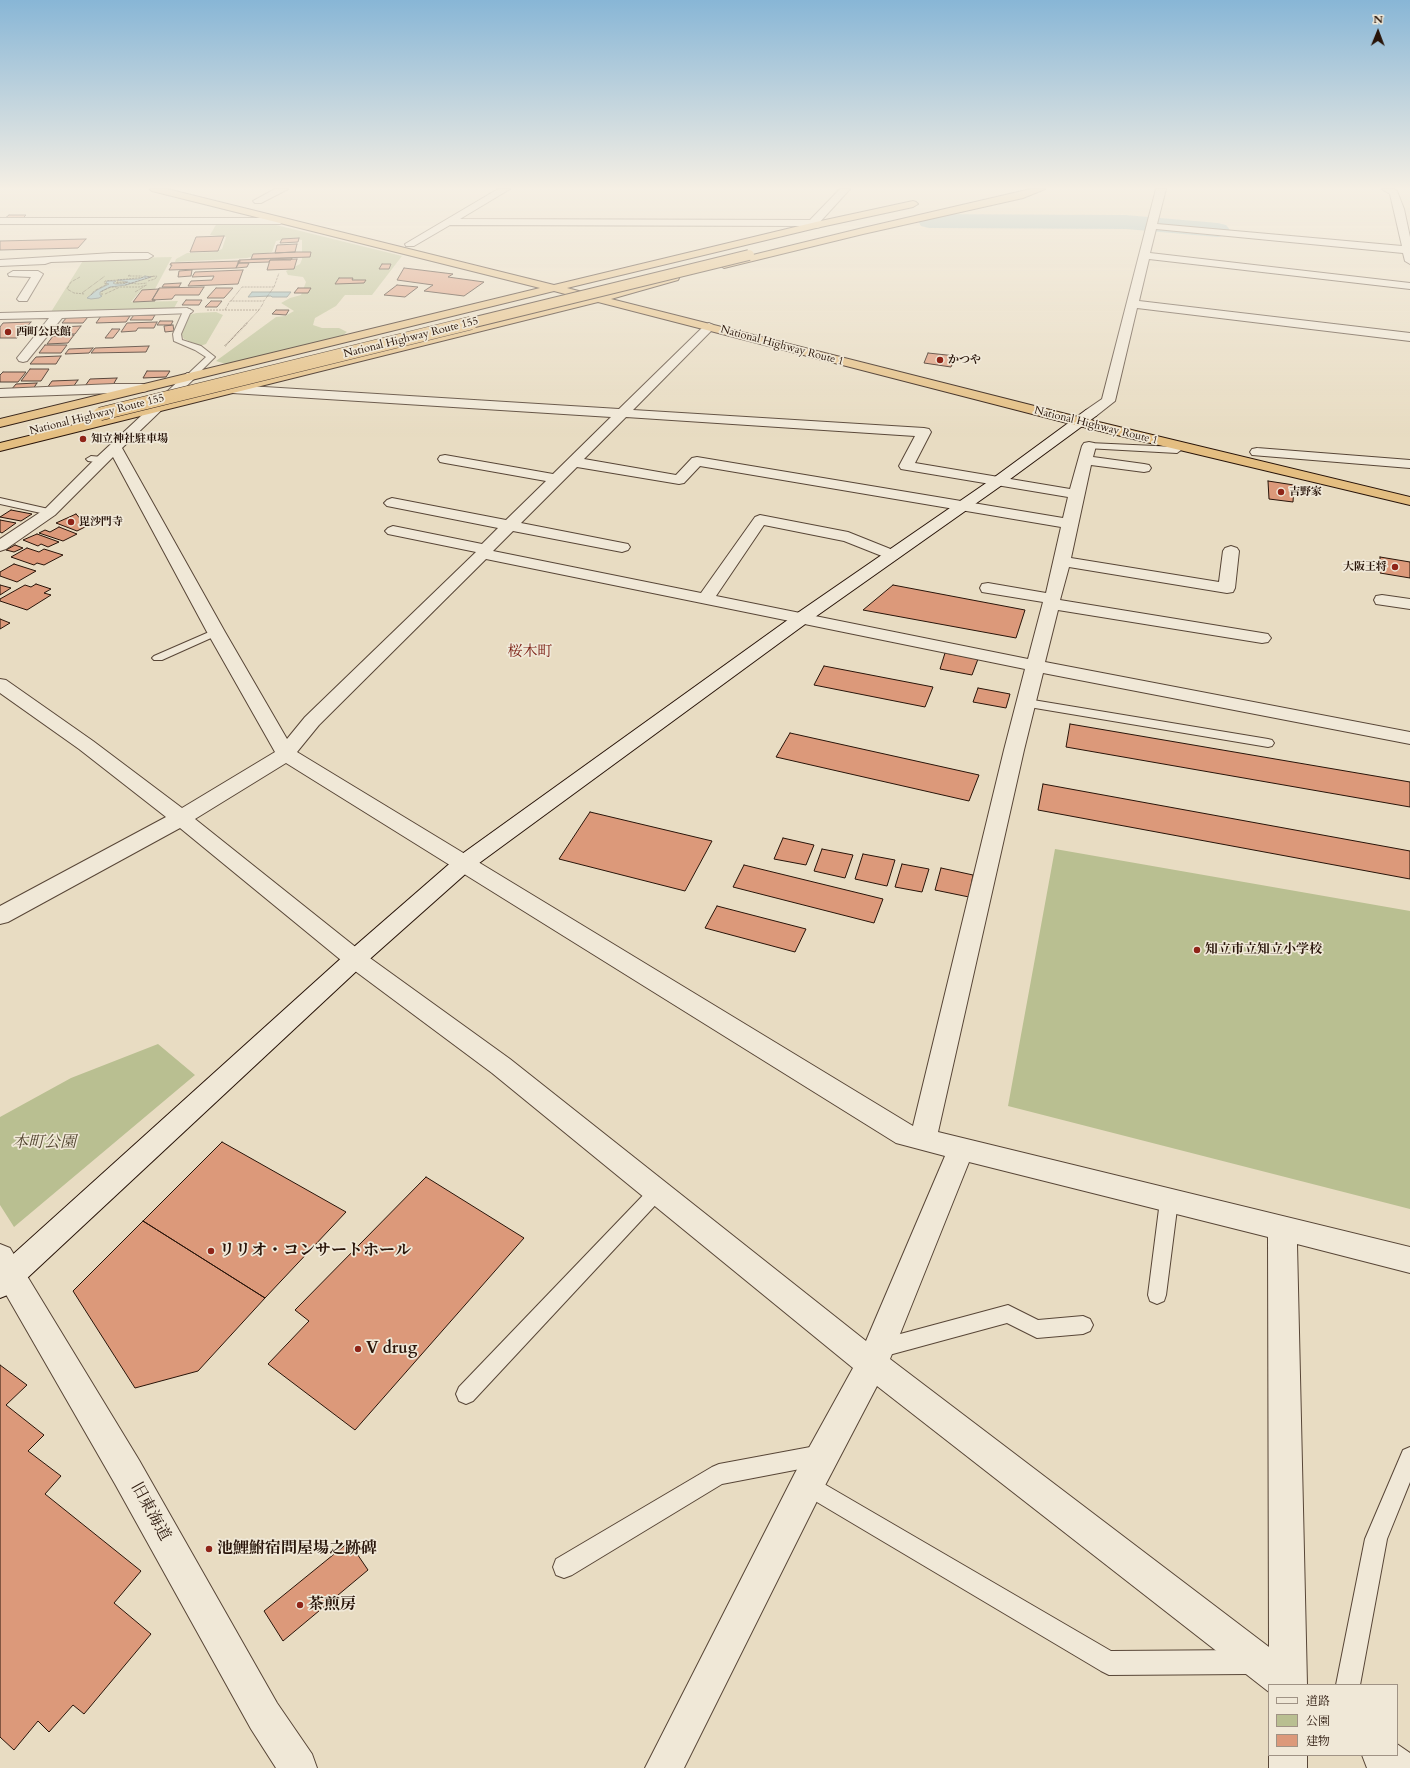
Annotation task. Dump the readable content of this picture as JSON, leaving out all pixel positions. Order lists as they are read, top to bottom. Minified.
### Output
{"streets":{"highway":["National Highway Route 155","National Highway Route 1"],"street":["旧東海道"]},"districts":["桜木町"],"parks":["本町公園"],"places":["西町公民館","かつや","知立神社駐車場","吉野家","毘沙門寺","大阪王将","知立市立知立小学校","リリオ・コンサートホール","V drug","池鯉鮒宿問屋場之跡碑","茶煎房"],"legend":["道路","公園","建物"],"north":"top"}
